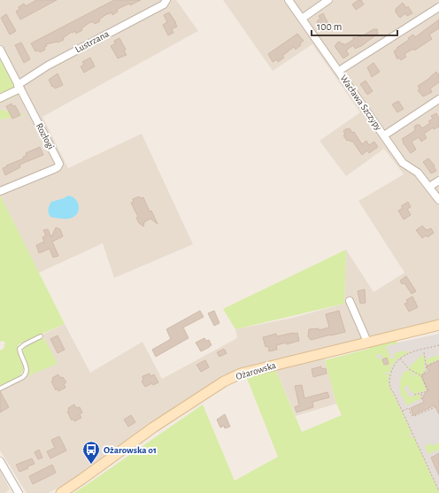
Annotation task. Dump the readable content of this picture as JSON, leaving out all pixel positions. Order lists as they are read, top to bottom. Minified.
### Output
{"streets":{"main road":["Ożarowska"],"street":["Lustrzana","Wacława Szczypy","Rozłogi"]},"crossings":[["Lustrzana","Rozłogi"]],"places":{"bus stop":["Ożarowska 01"]},"scale_bar":"100 m"}
